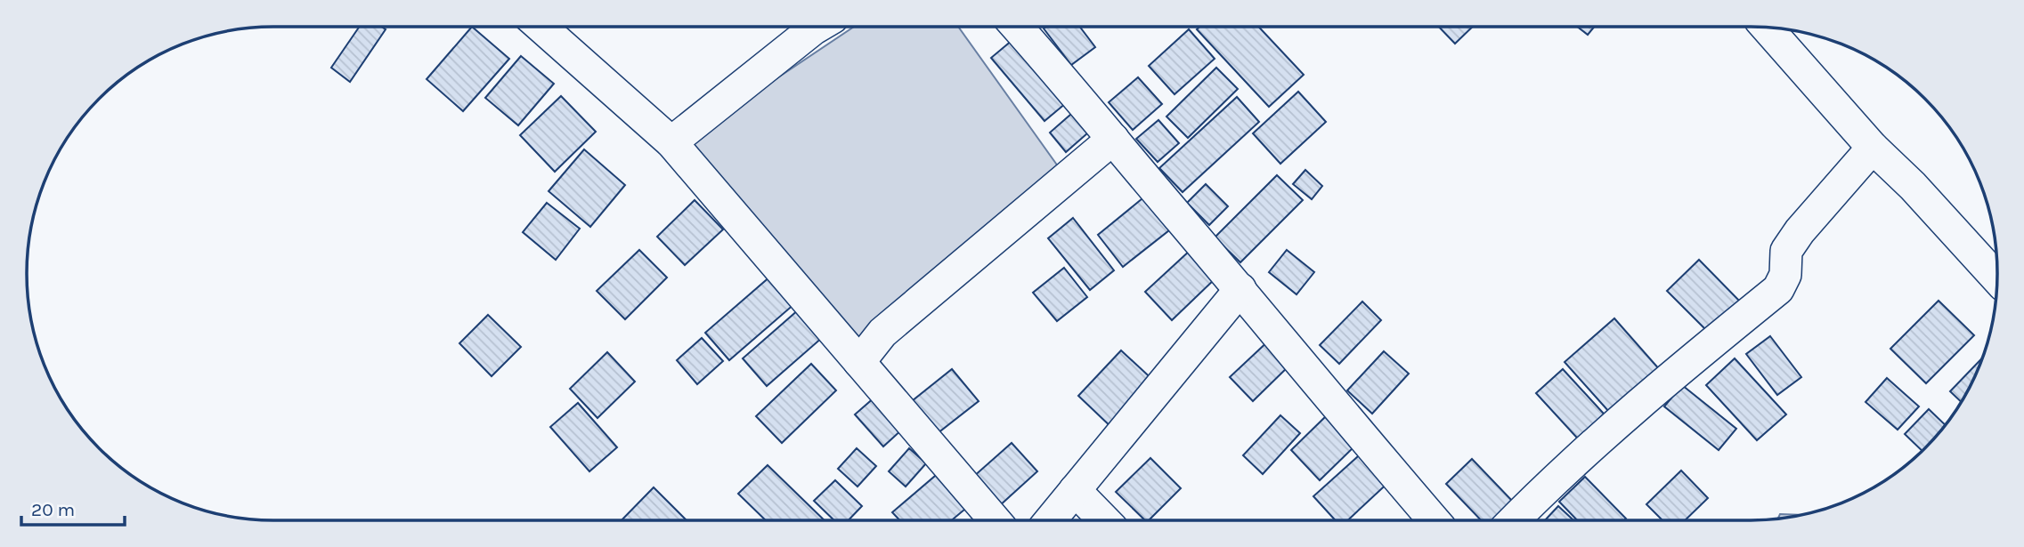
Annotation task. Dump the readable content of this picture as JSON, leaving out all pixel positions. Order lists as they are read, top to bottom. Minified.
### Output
{"scale_bar":"20 m"}
